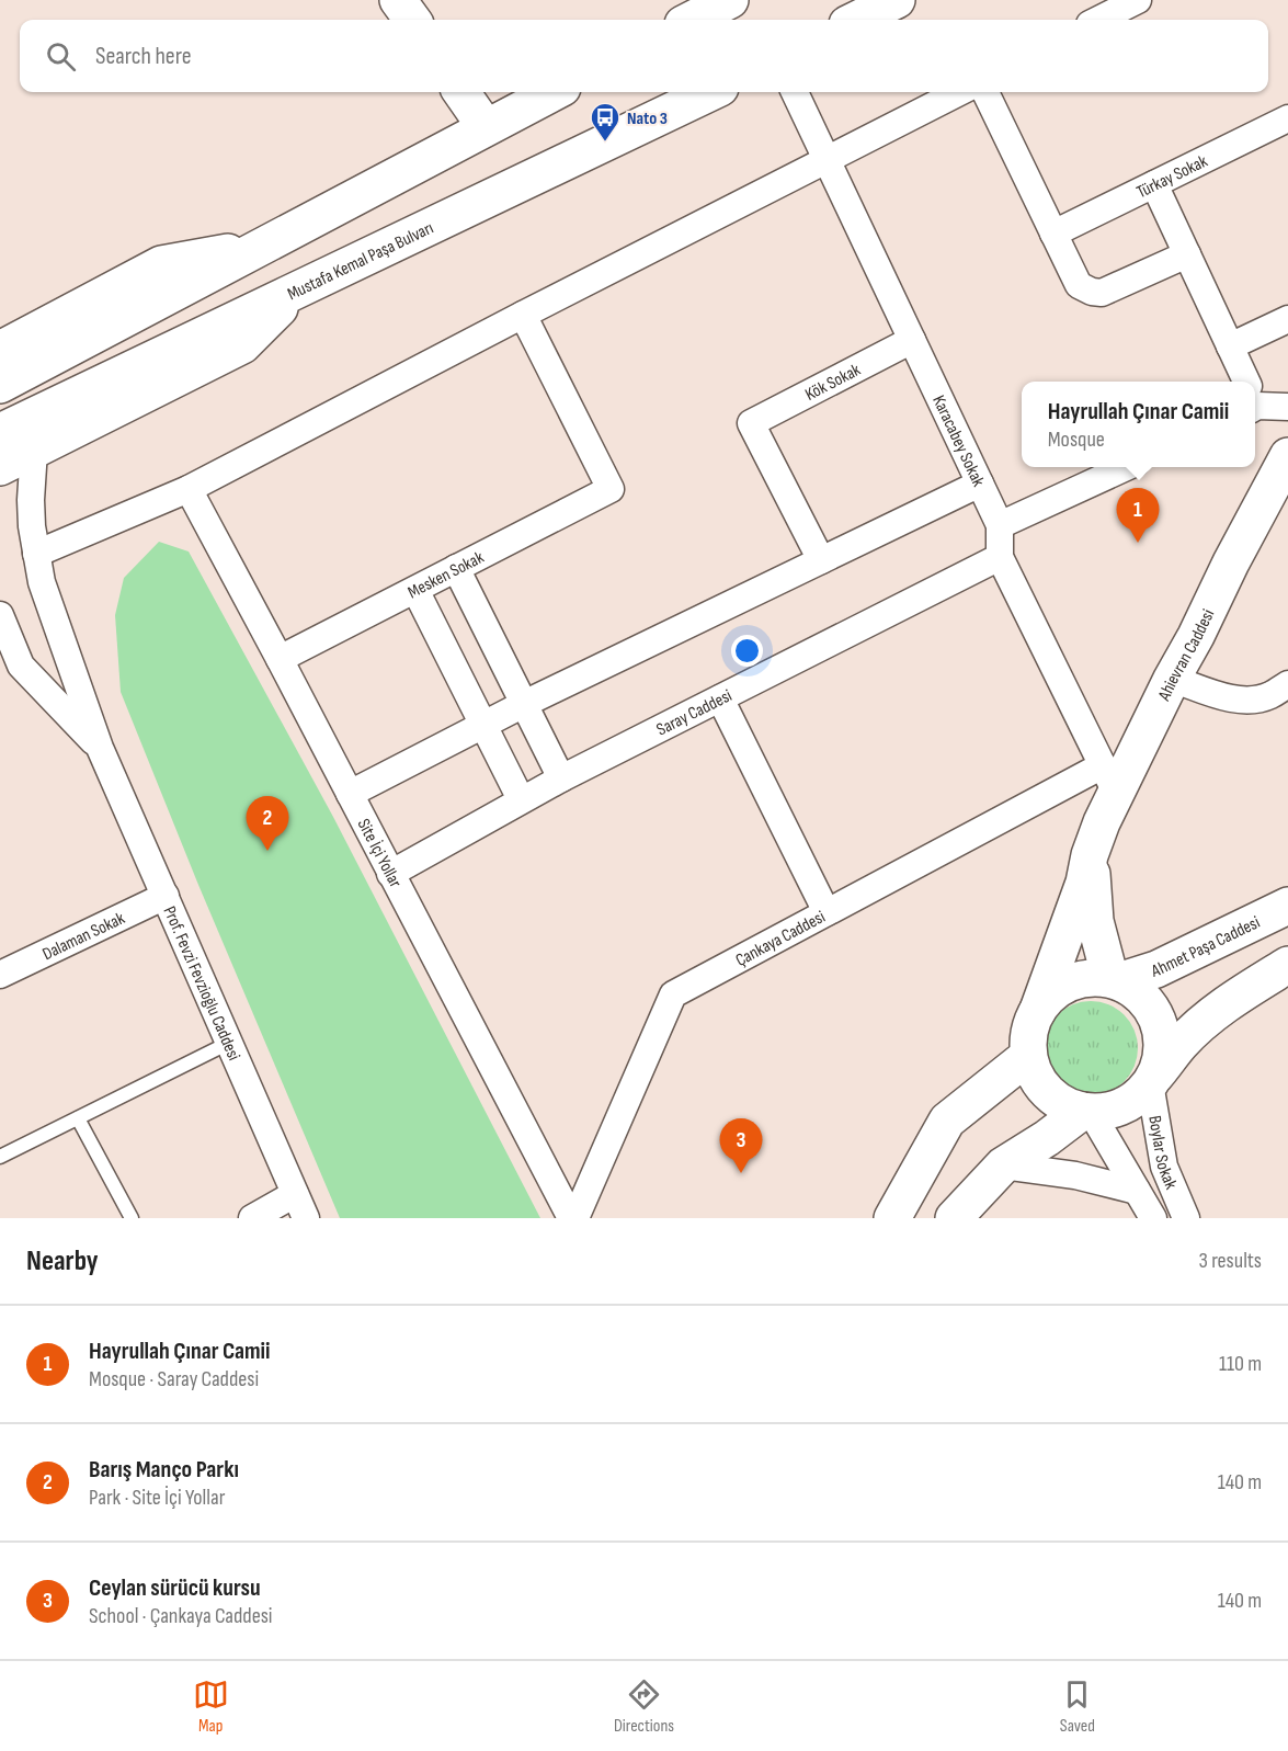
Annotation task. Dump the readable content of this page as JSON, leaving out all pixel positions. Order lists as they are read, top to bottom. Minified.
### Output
{"streets":{"main road":["Mustafa Kemal Paşa Bulvarı","Ahievran Caddesi","Ahmet Paşa Caddesi"],"street":["Türkay Sokak","Kök Sokak","Karacabey Sokak","Mesken Sokak","Saray Caddesi","Site İçi Yollar","Dalaman Sokak","Çankaya Caddesi","Prof. Fevzi Fevzioğlu Caddesi","Boylar Sokak"]},"crossings":[["Kök Sokak","Karacabey Sokak"],["Karacabey Sokak","Ahievran Caddesi"],["Karacabey Sokak","Saray Caddesi"],["Karacabey Sokak","Çankaya Caddesi"],["Mesken Sokak","Site İçi Yollar"],["Ahievran Caddesi","Çankaya Caddesi"],["Ahievran Caddesi","Ahmet Paşa Caddesi"],["Ahievran Caddesi","Boylar Sokak"],["Saray Caddesi","Site İçi Yollar"],["Site İçi Yollar","Çankaya Caddesi"],["Dalaman Sokak","Prof. Fevzi Fevzioğlu Caddesi"],["Ahmet Paşa Caddesi","Boylar Sokak"]],"places":{"bus stop":["Nato 3"]},"page":{"search":"Search here","popup":["Hayrullah Çınar Camii","Mosque"],"pins":["1","2","3"],"heading":["Nearby","3 results"],"list":[{"mark":"1","name":"Hayrullah Çınar Camii","note":"Mosque · Saray Caddesi","value":"110 m"},{"mark":"2","name":"Barış Manço Parkı","note":"Park · Site İçi Yollar","value":"140 m"},{"mark":"3","name":"Ceylan sürücü kursu","note":"School · Çankaya Caddesi","value":"140 m"}],"nav":["Map","Directions","Saved"]}}
